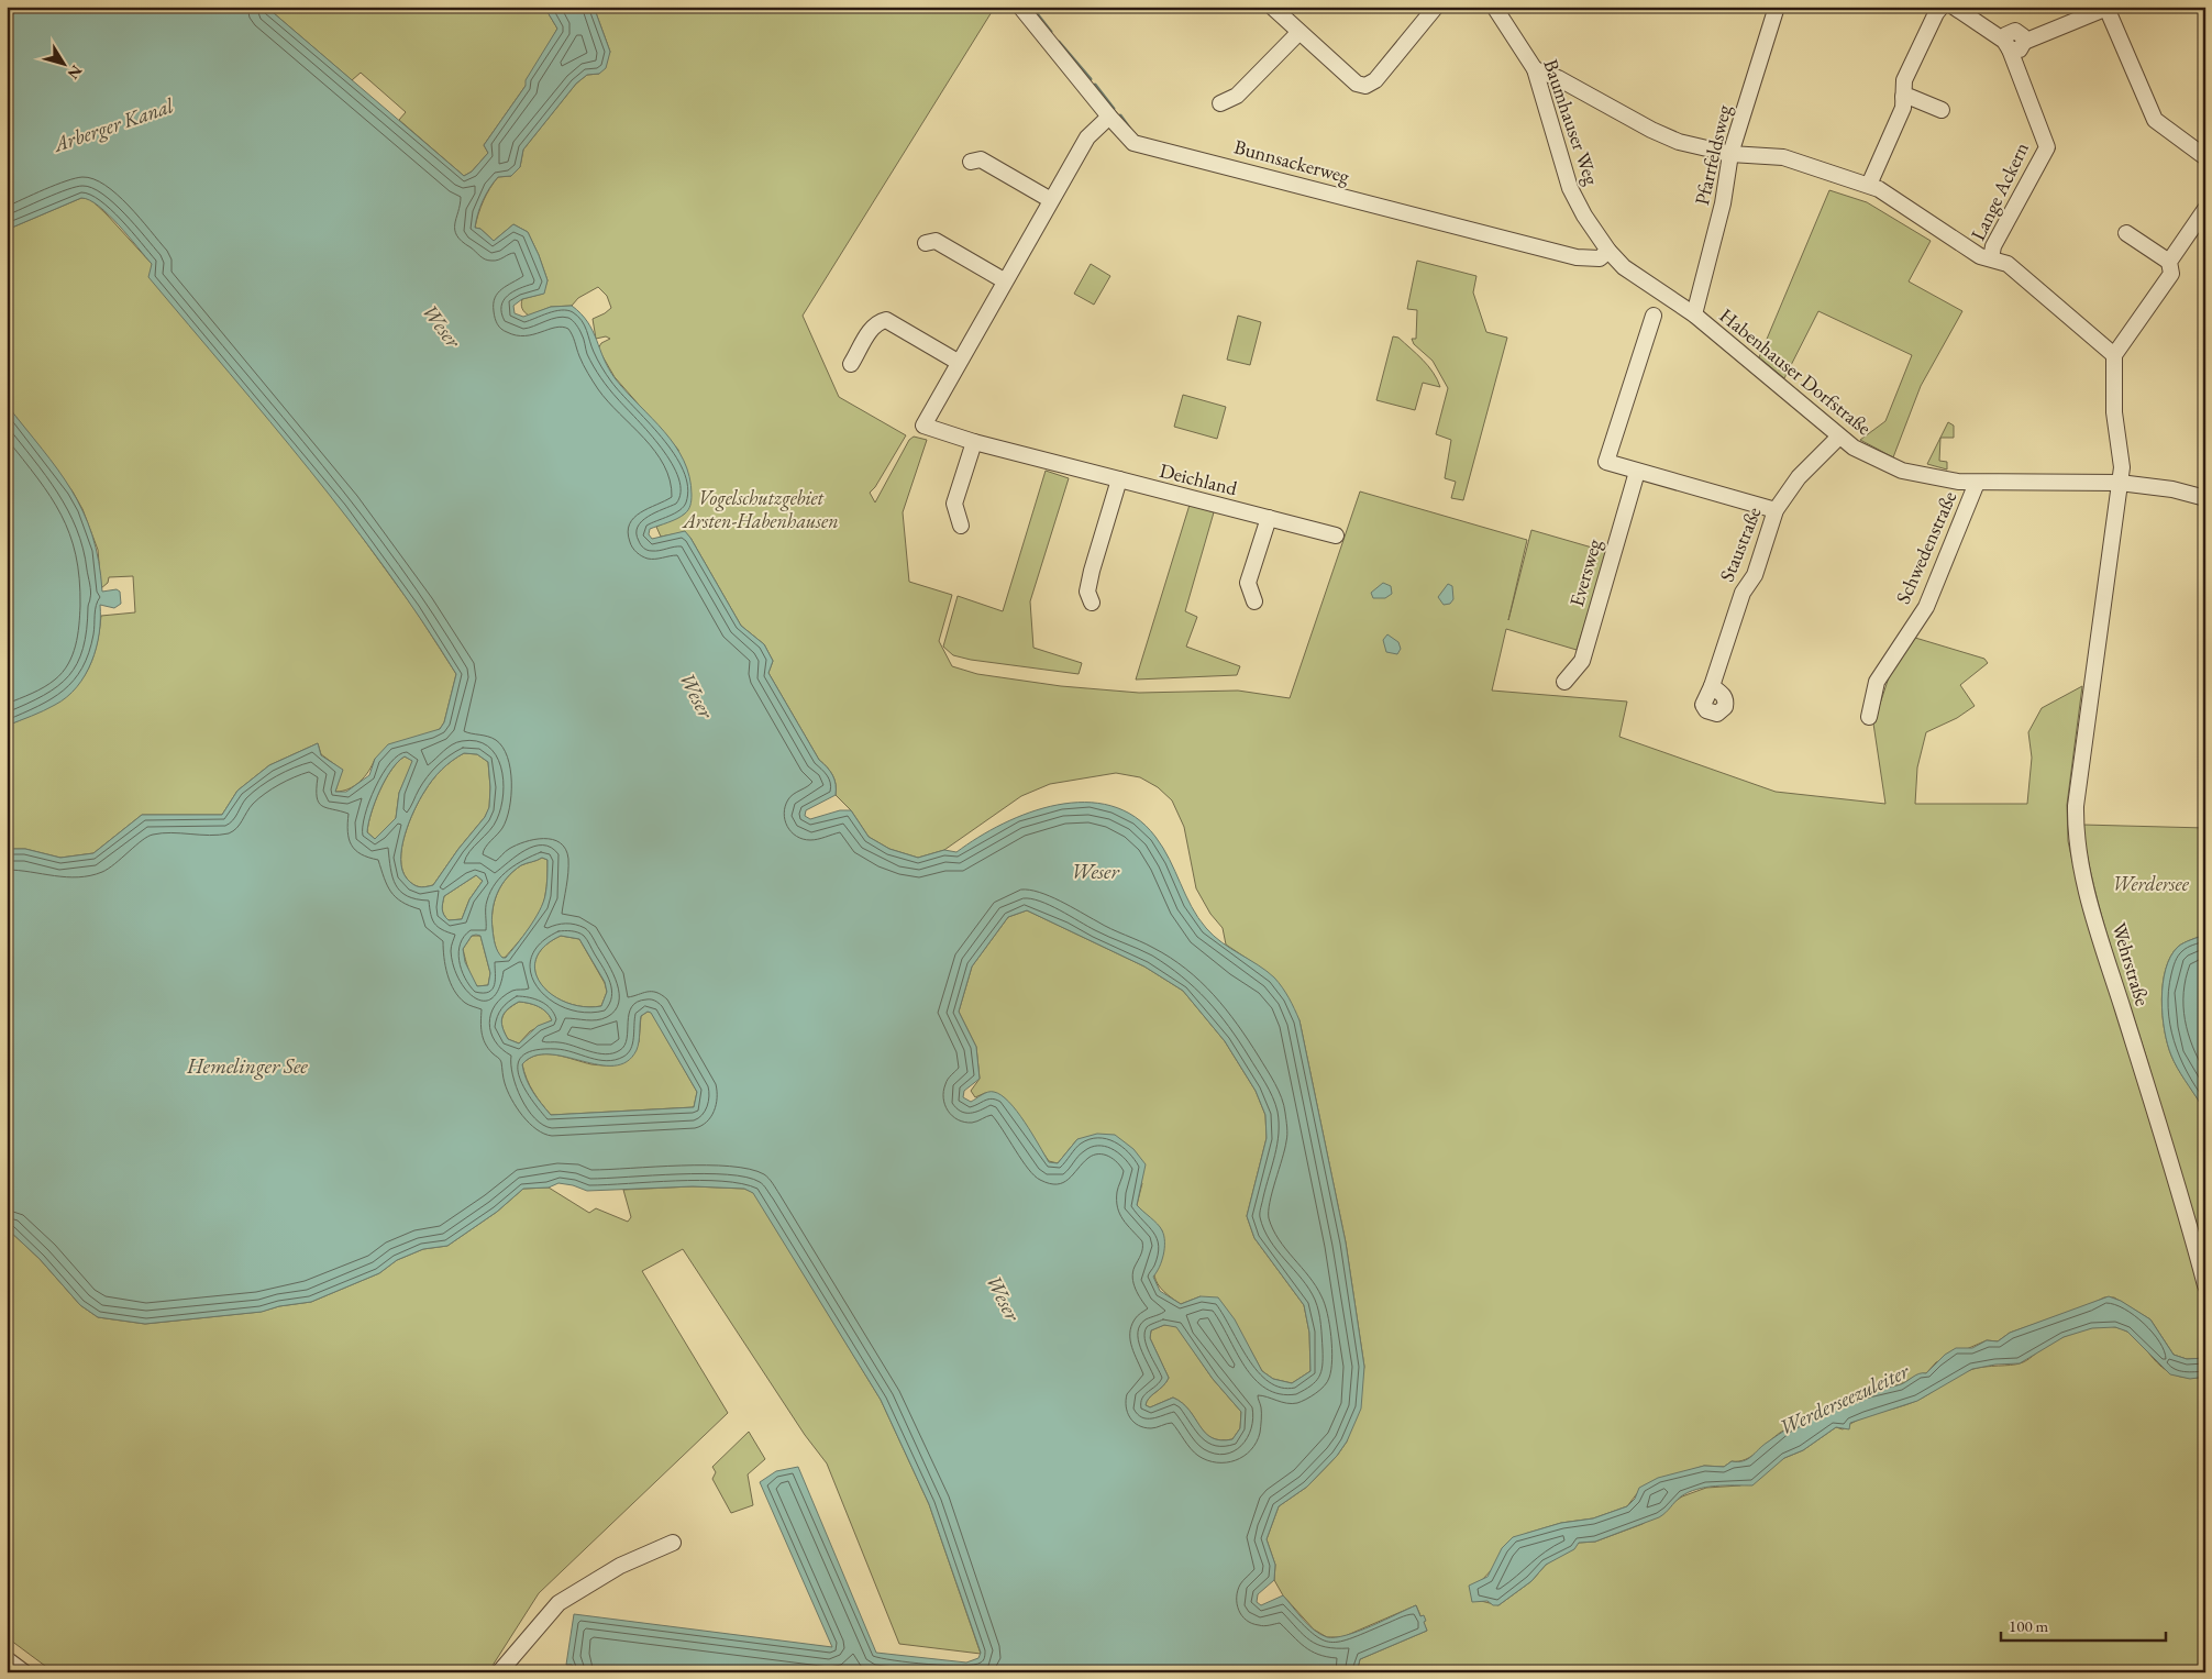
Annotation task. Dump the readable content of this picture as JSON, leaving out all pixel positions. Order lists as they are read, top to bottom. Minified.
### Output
{"streets":{"street":["Baumhauser Weg","Pfarrfeldsweg","Bunnsackerweg","Lange Ackern","Habenhauser Dorfstraße","Deichland","Staustraße","Schwedenstraße","Eversweg","Wehrstraße"]},"crossings":[["Baumhauser Weg","Bunnsackerweg"],["Baumhauser Weg","Habenhauser Dorfstraße"],["Pfarrfeldsweg","Habenhauser Dorfstraße"],["Bunnsackerweg","Habenhauser Dorfstraße"],["Bunnsackerweg","Deichland"],["Habenhauser Dorfstraße","Staustraße"],["Habenhauser Dorfstraße","Schwedenstraße"],["Habenhauser Dorfstraße","Wehrstraße"]],"water":["Arberger Kanal","Weser","Hemelinger See","Werderseezuleiter"],"parks":["Vogelschutzgebiet Arsten-Habenhausen","Werdersee"],"scale_bar":"100 m","north":"bottom right"}
